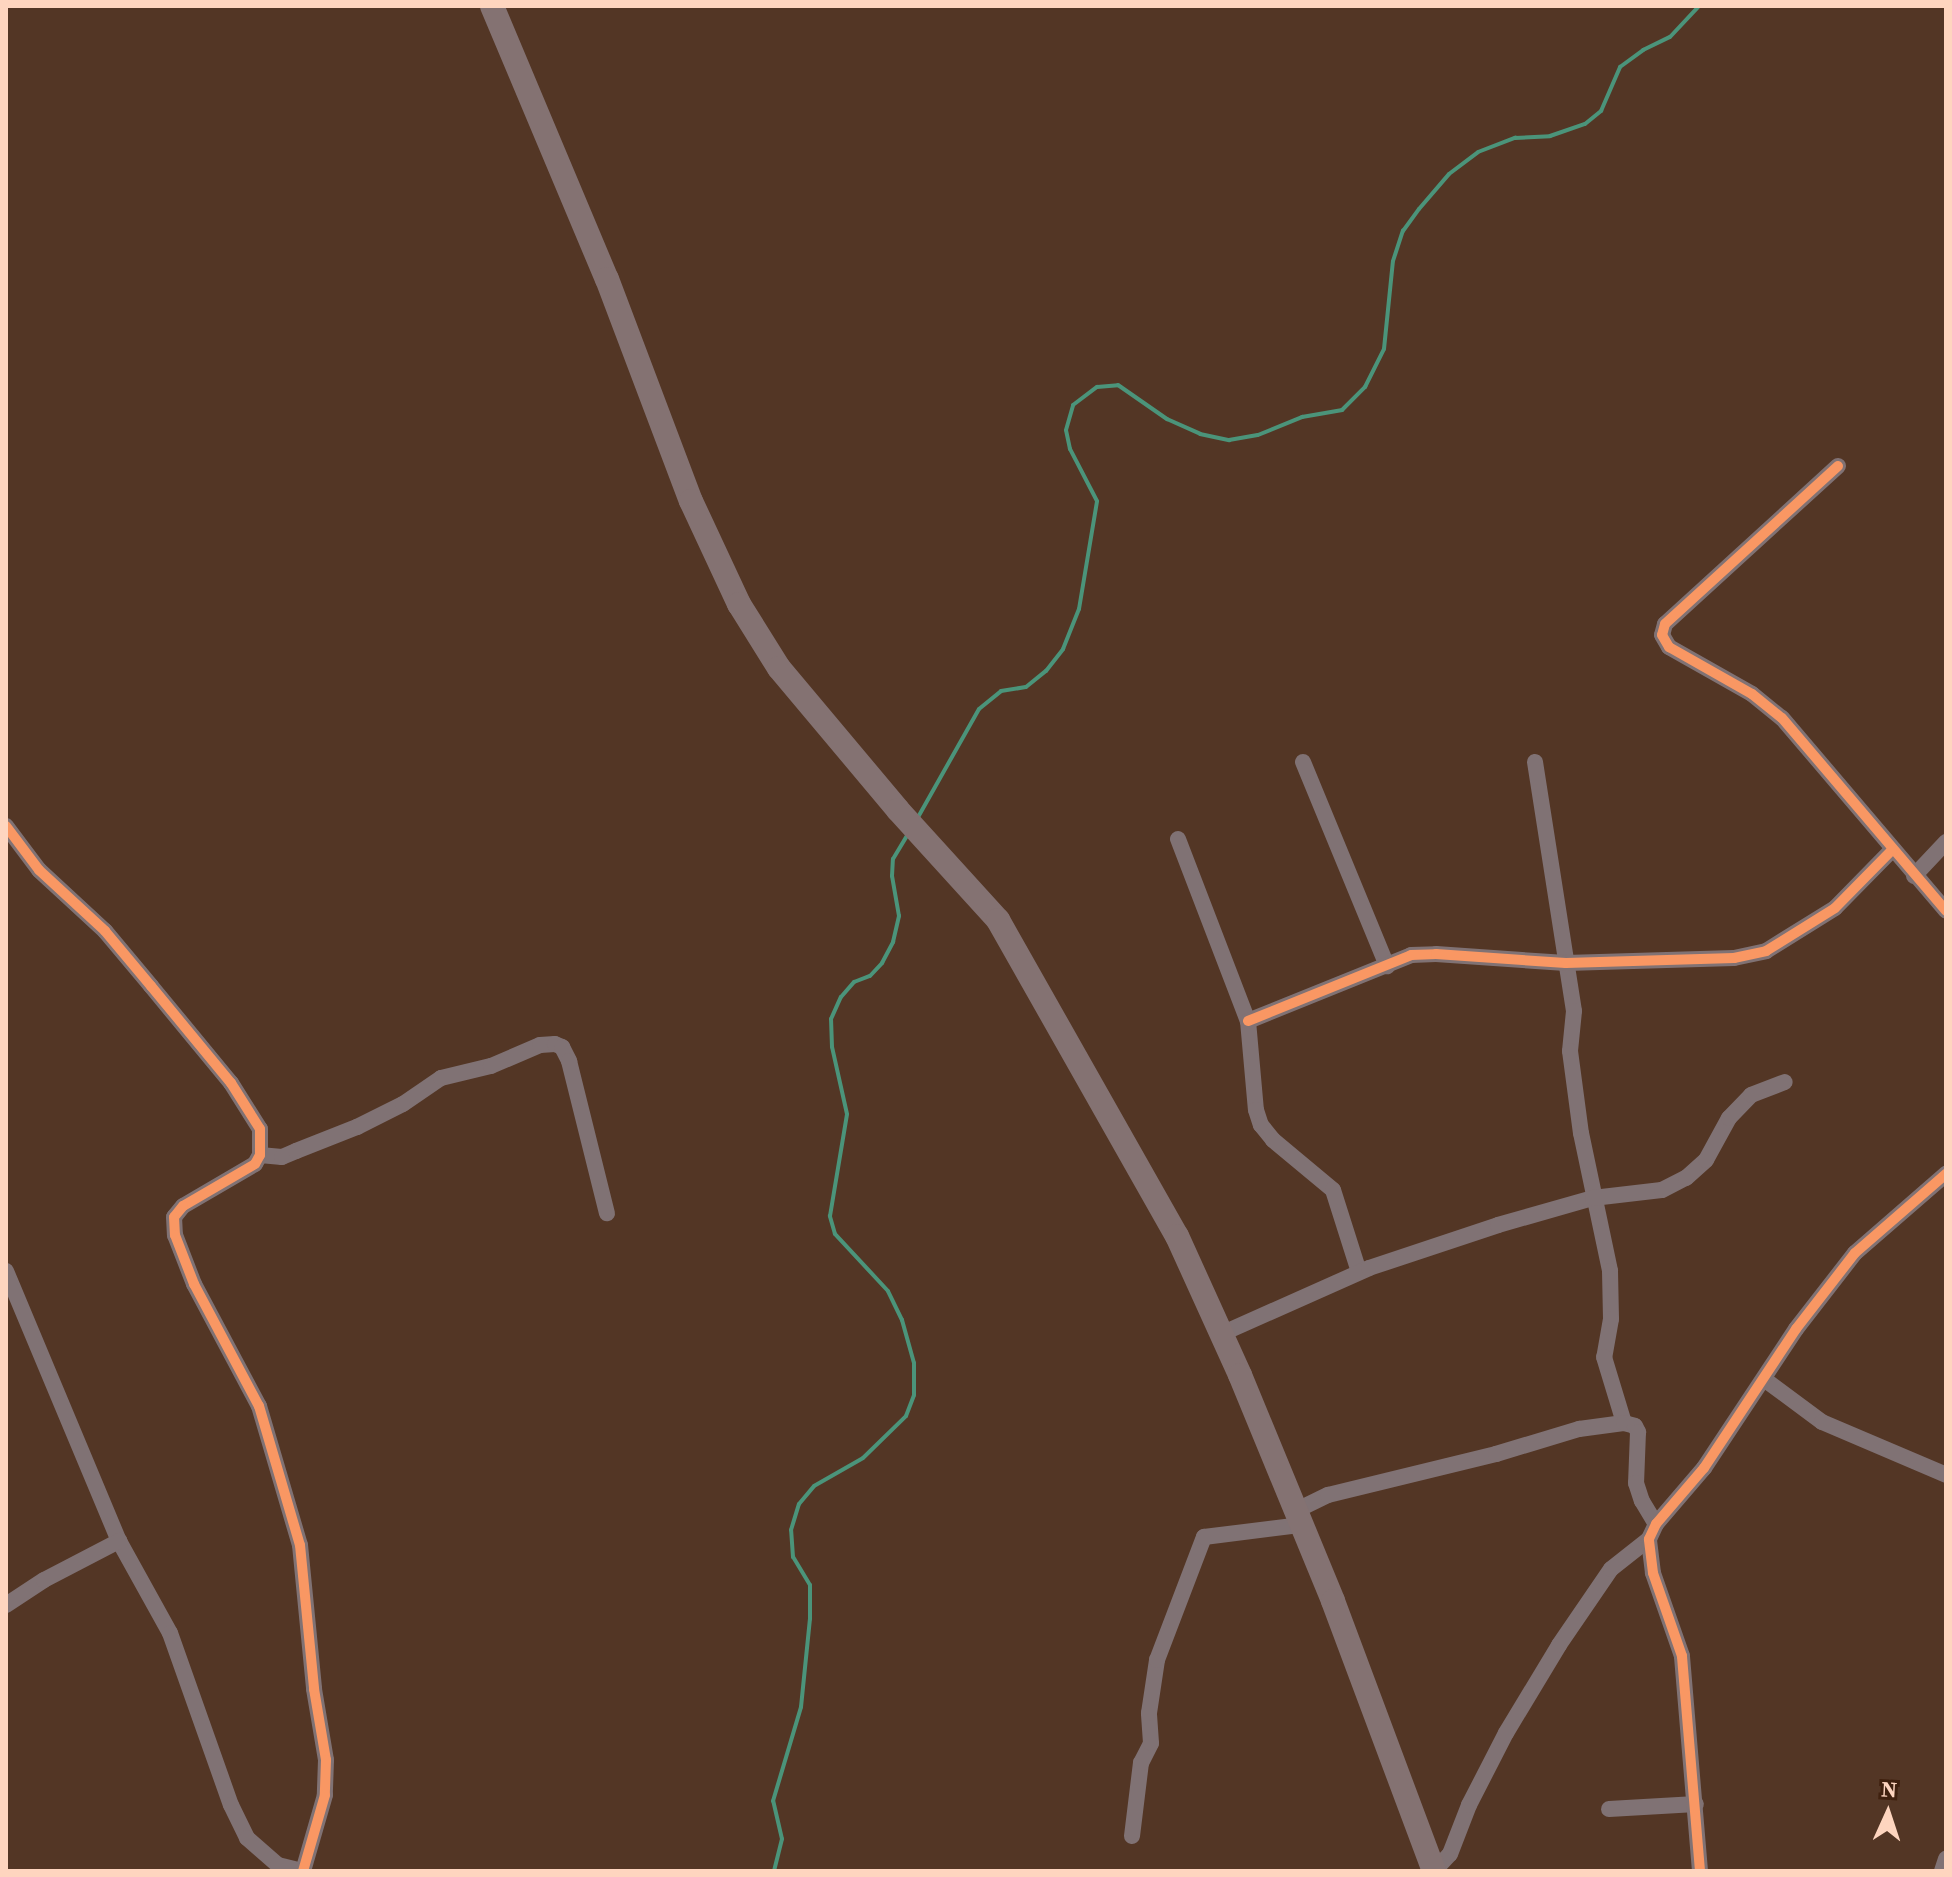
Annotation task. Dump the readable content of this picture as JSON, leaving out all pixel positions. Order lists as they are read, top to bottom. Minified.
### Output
{"north":"top"}
